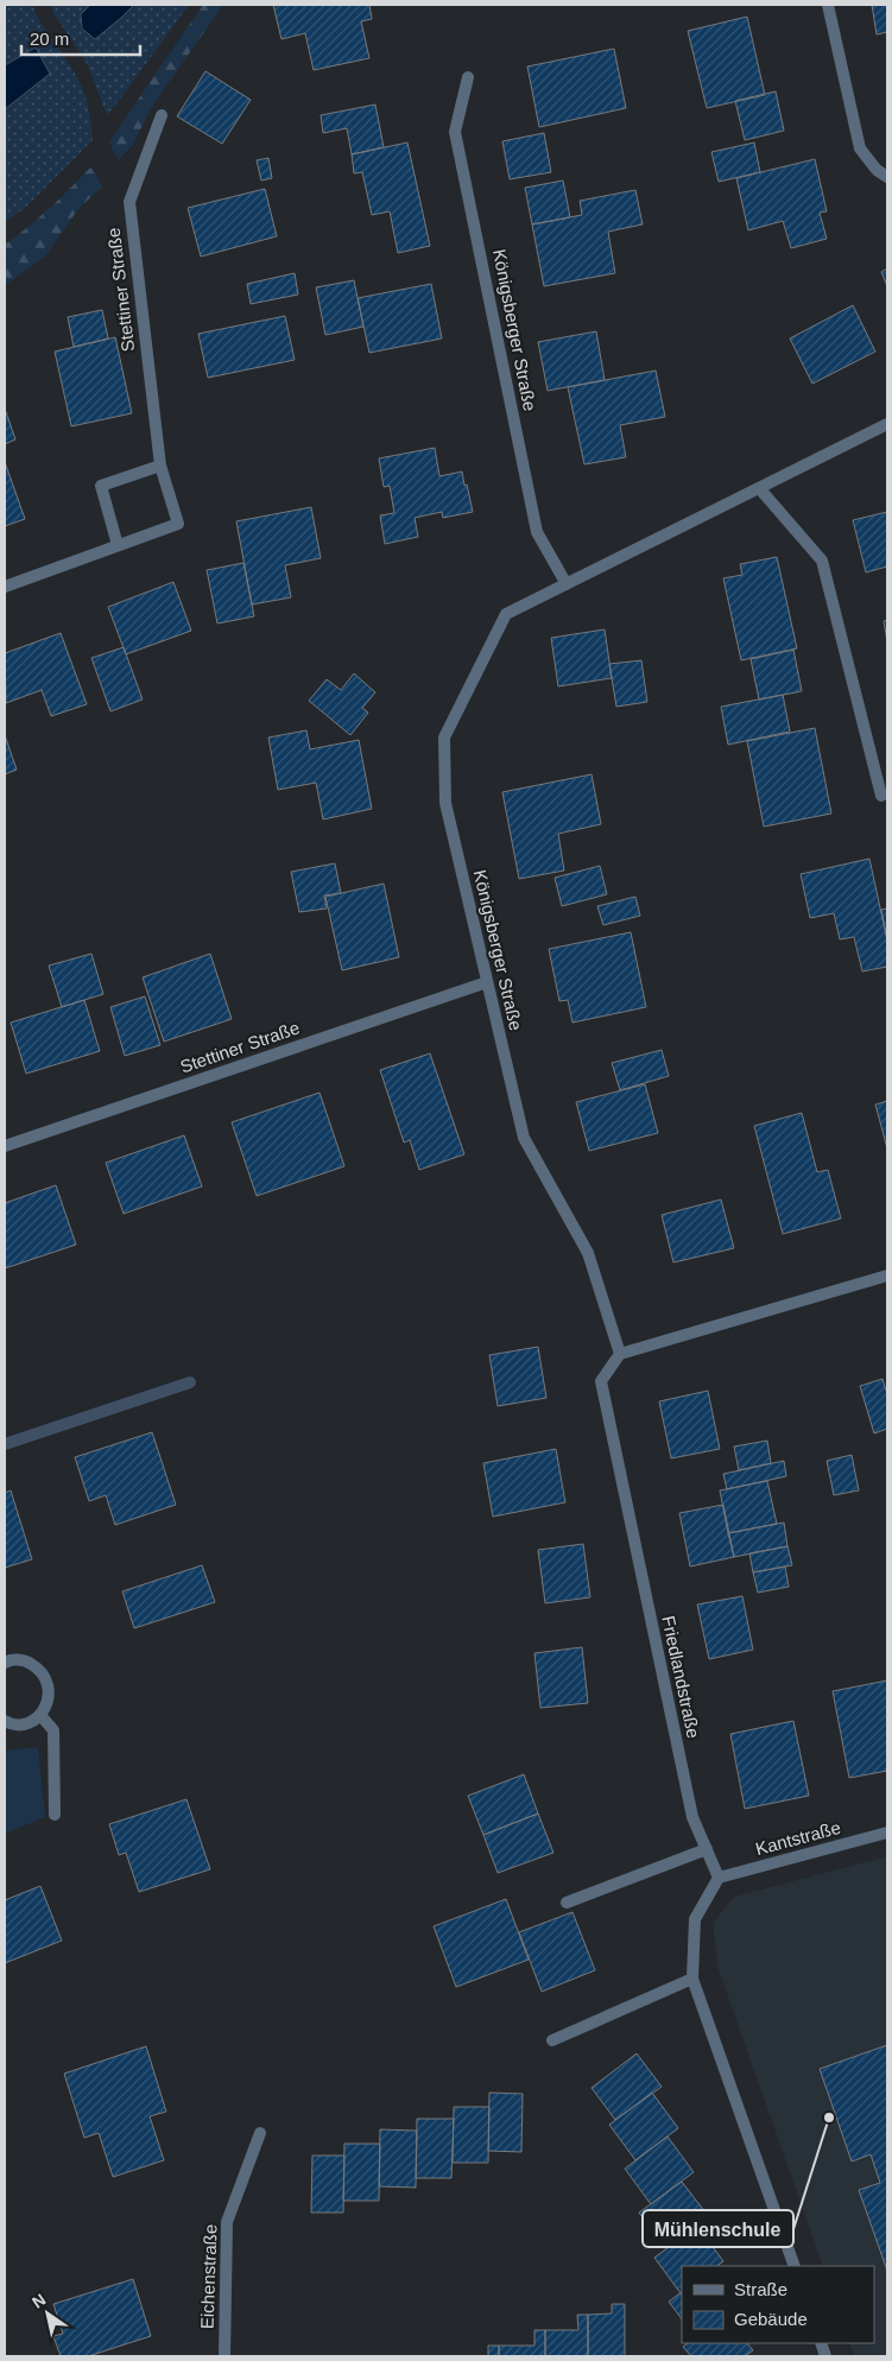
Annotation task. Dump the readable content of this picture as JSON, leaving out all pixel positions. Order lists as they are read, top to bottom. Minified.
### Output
{"streets":{"street":["Stettiner Straße","Königsberger Straße","Friedlandstraße","Kantstraße","Eichenstraße"]},"crossings":[["Stettiner Straße","Königsberger Straße"],["Königsberger Straße","Friedlandstraße"],["Friedlandstraße","Kantstraße"]],"places":["Mühlenschule"],"legend":["Straße","Gebäude"],"scale_bar":"20 m","north":"top left"}
